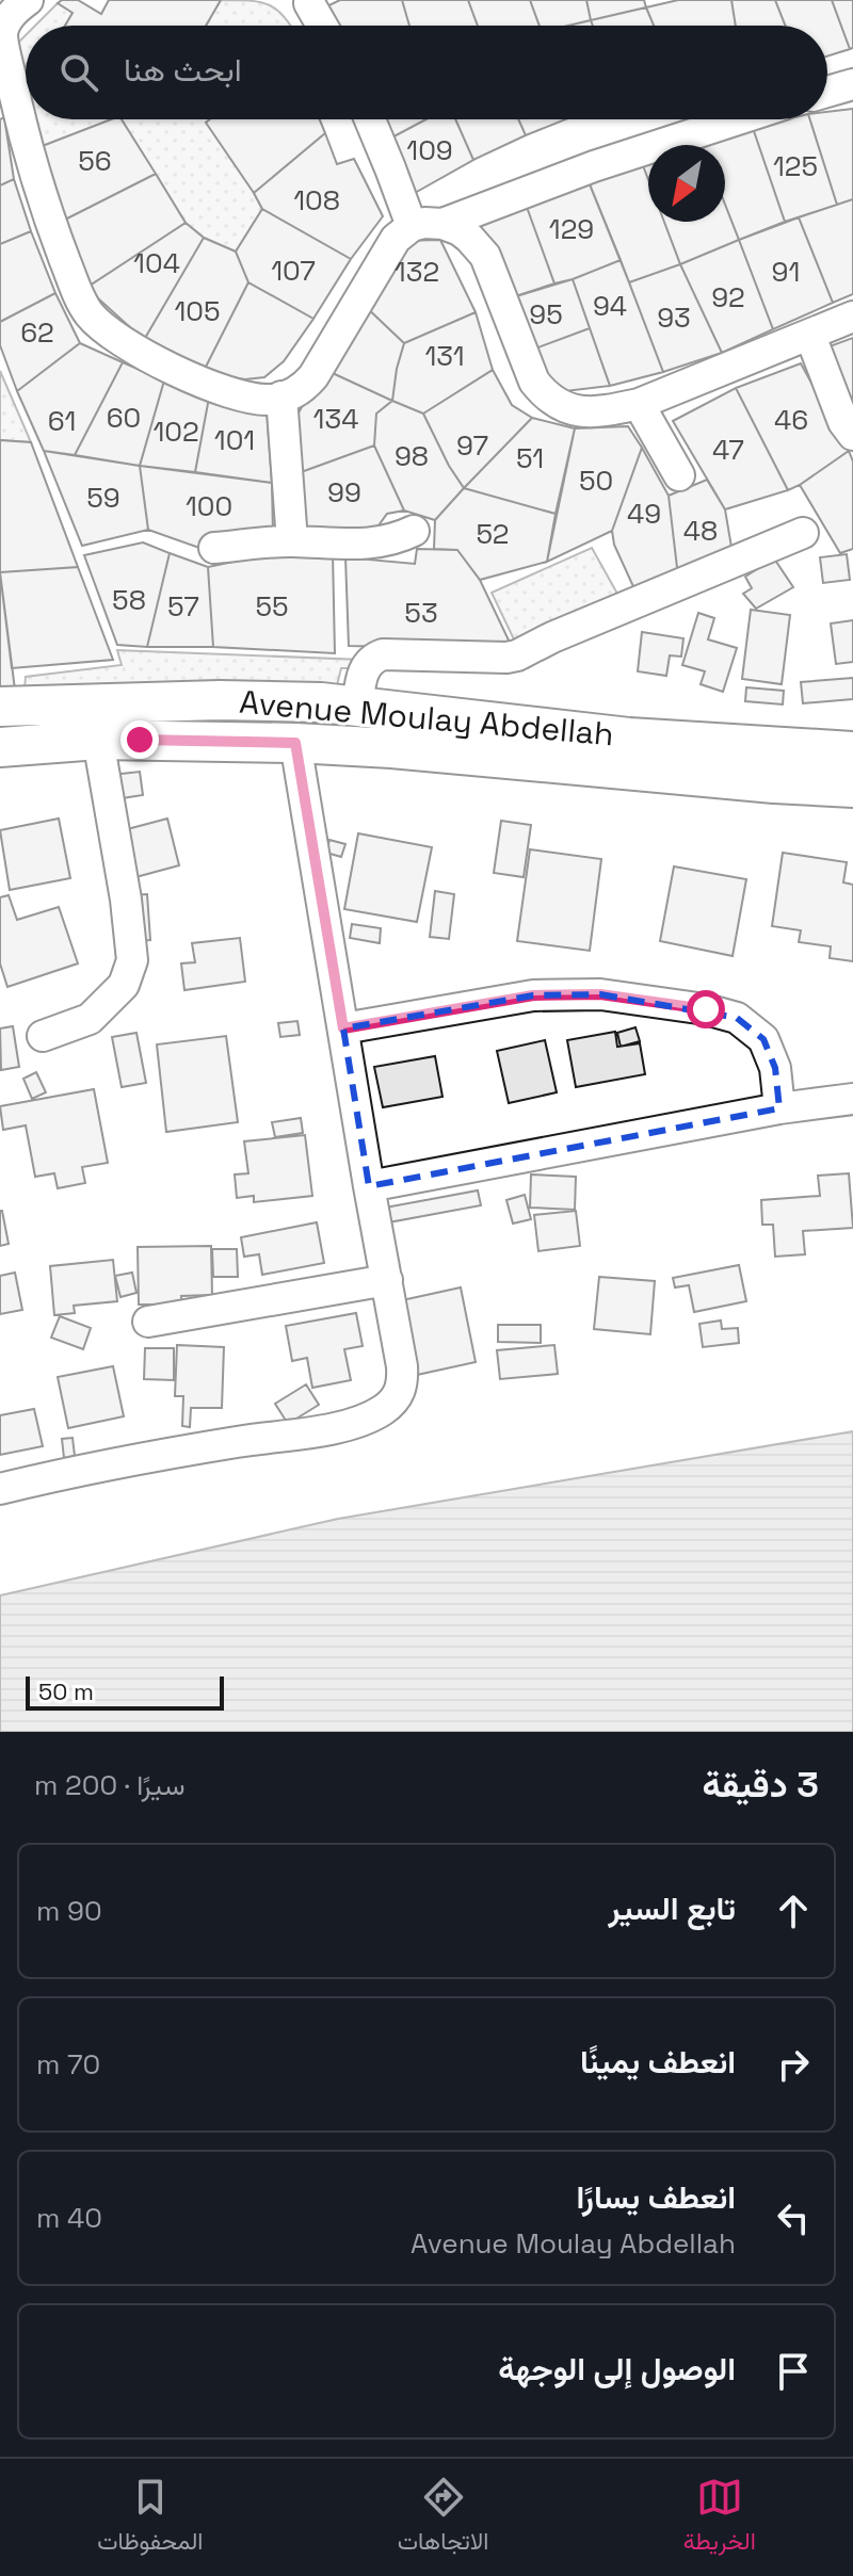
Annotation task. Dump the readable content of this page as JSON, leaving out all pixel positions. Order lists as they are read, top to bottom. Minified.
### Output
{"streets":{"main road":["Avenue Moulay Abdellah"]},"house_numbers":["109","56","125","108","129","104","107","132","91","92","94","105","95","93","62","131","60","134","46","61","102","101","97","47","98","51","50","99","59","100","49","48","52","58","57","55","53"],"scale_bar":"50 m","north":"bottom left","page":{"search":"ابحث هنا","scale":"50 m","heading":["3 دقيقة","سيرًا · 200 m"],"list":[["تابع السير","90 m"],["انعطف يمينًا","70 m"],["انعطف يسارًا","Avenue Moulay Abdellah","40 m"],"الوصول إلى الوجهة"],"nav":["الخريطة","الاتجاهات","المحفوظات"]}}
